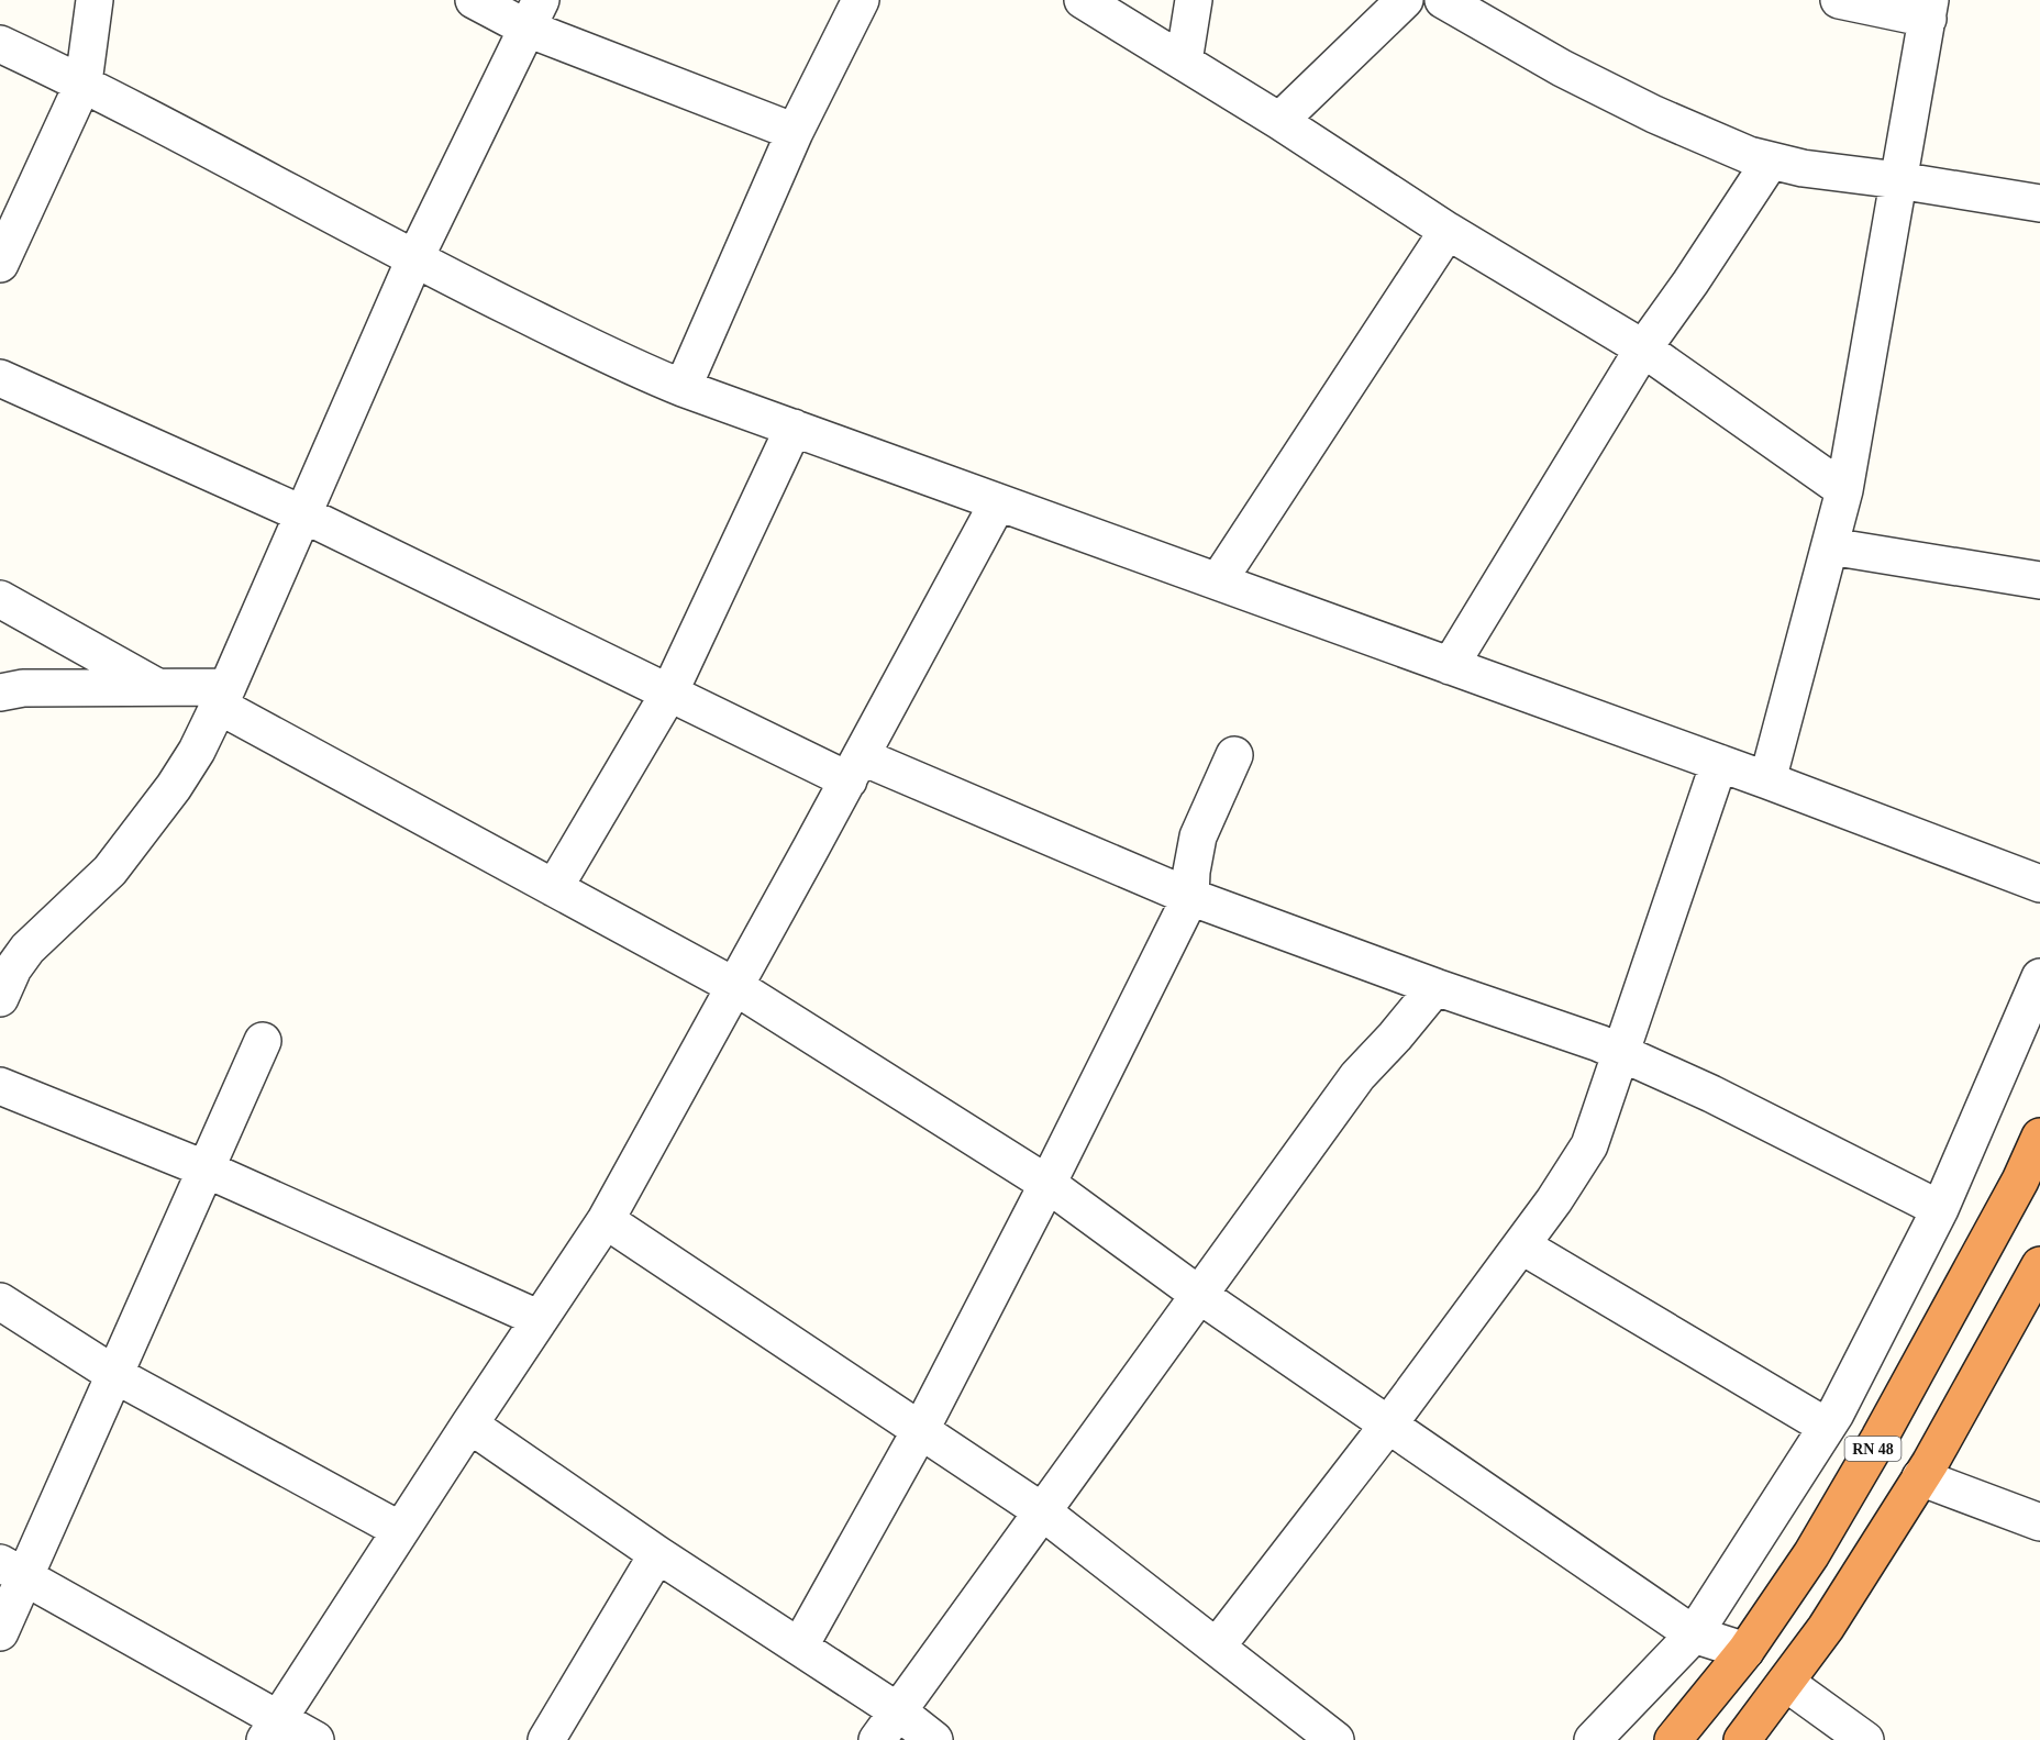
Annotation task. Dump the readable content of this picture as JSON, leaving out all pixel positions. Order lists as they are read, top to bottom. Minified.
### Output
{"streets":{"highway":["RN 48"]}}
